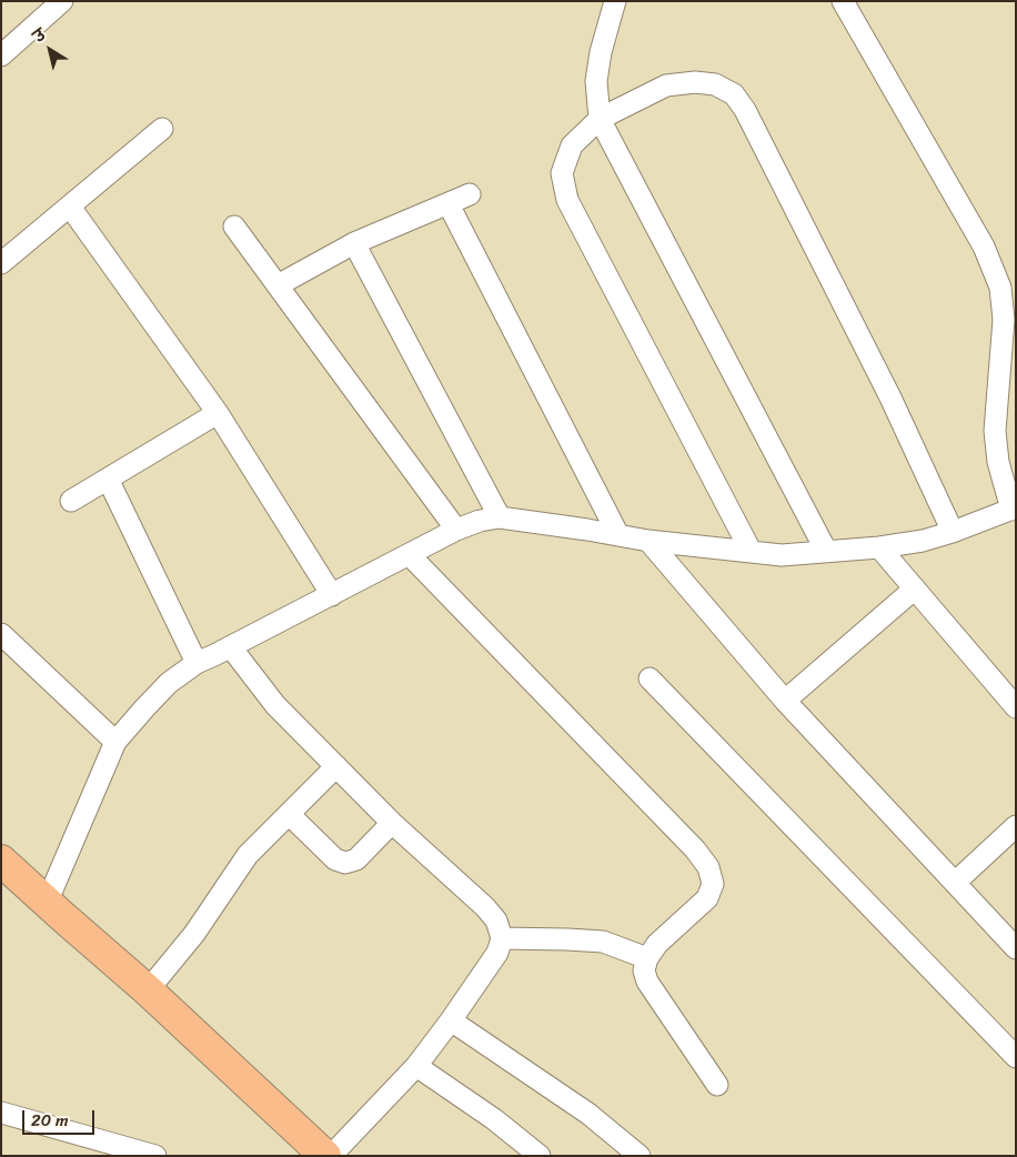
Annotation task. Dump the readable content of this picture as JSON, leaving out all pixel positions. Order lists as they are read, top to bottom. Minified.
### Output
{"scale_bar":"20 m","north":"top left"}
